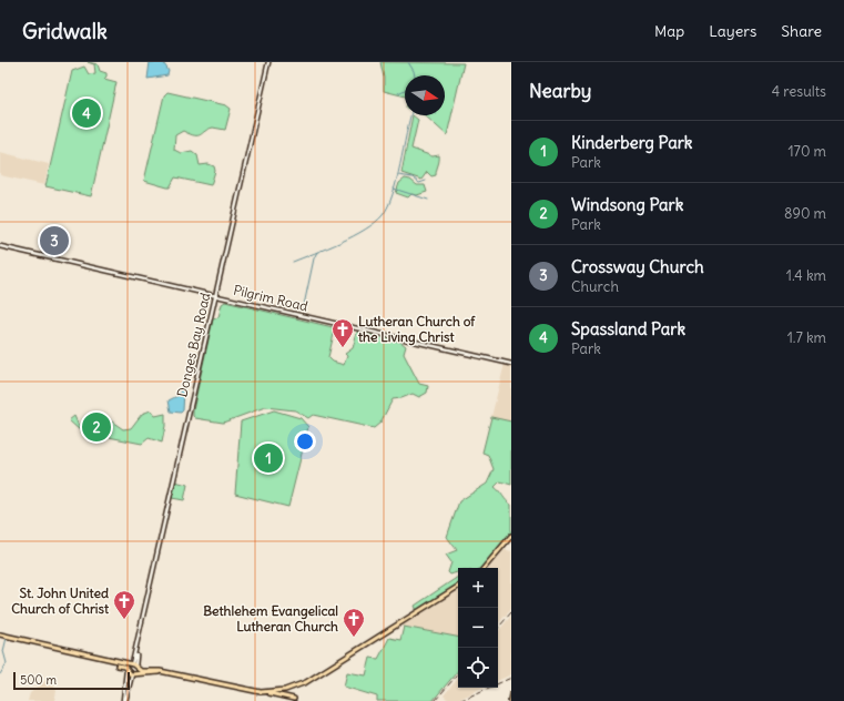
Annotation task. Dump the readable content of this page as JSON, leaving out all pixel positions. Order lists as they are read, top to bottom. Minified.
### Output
{"streets":{"street":["Pilgrim Road","Donges Bay Road"]},"crossings":[["Pilgrim Road","Donges Bay Road"]],"places":{"church":["Lutheran Church of the Living Christ","St. John United Church of Christ","Bethlehem Evangelical Lutheran Church"]},"scale_bar":"500 m","north":"right","page":{"header":"Gridwalk","nav":["Map","Layers","Share"],"heading":["Nearby","4 results"],"pins":["4","3","2","1"],"list":[{"mark":"1","name":"Kinderberg Park","note":"Park","value":"170 m"},{"mark":"2","name":"Windsong Park","note":"Park","value":"890 m"},{"mark":"3","name":"Crossway Church","note":"Church","value":"1.4 km"},{"mark":"4","name":"Spassland Park","note":"Park","value":"1.7 km"}],"map_buttons":["+","−"],"scale":"500 m"}}
